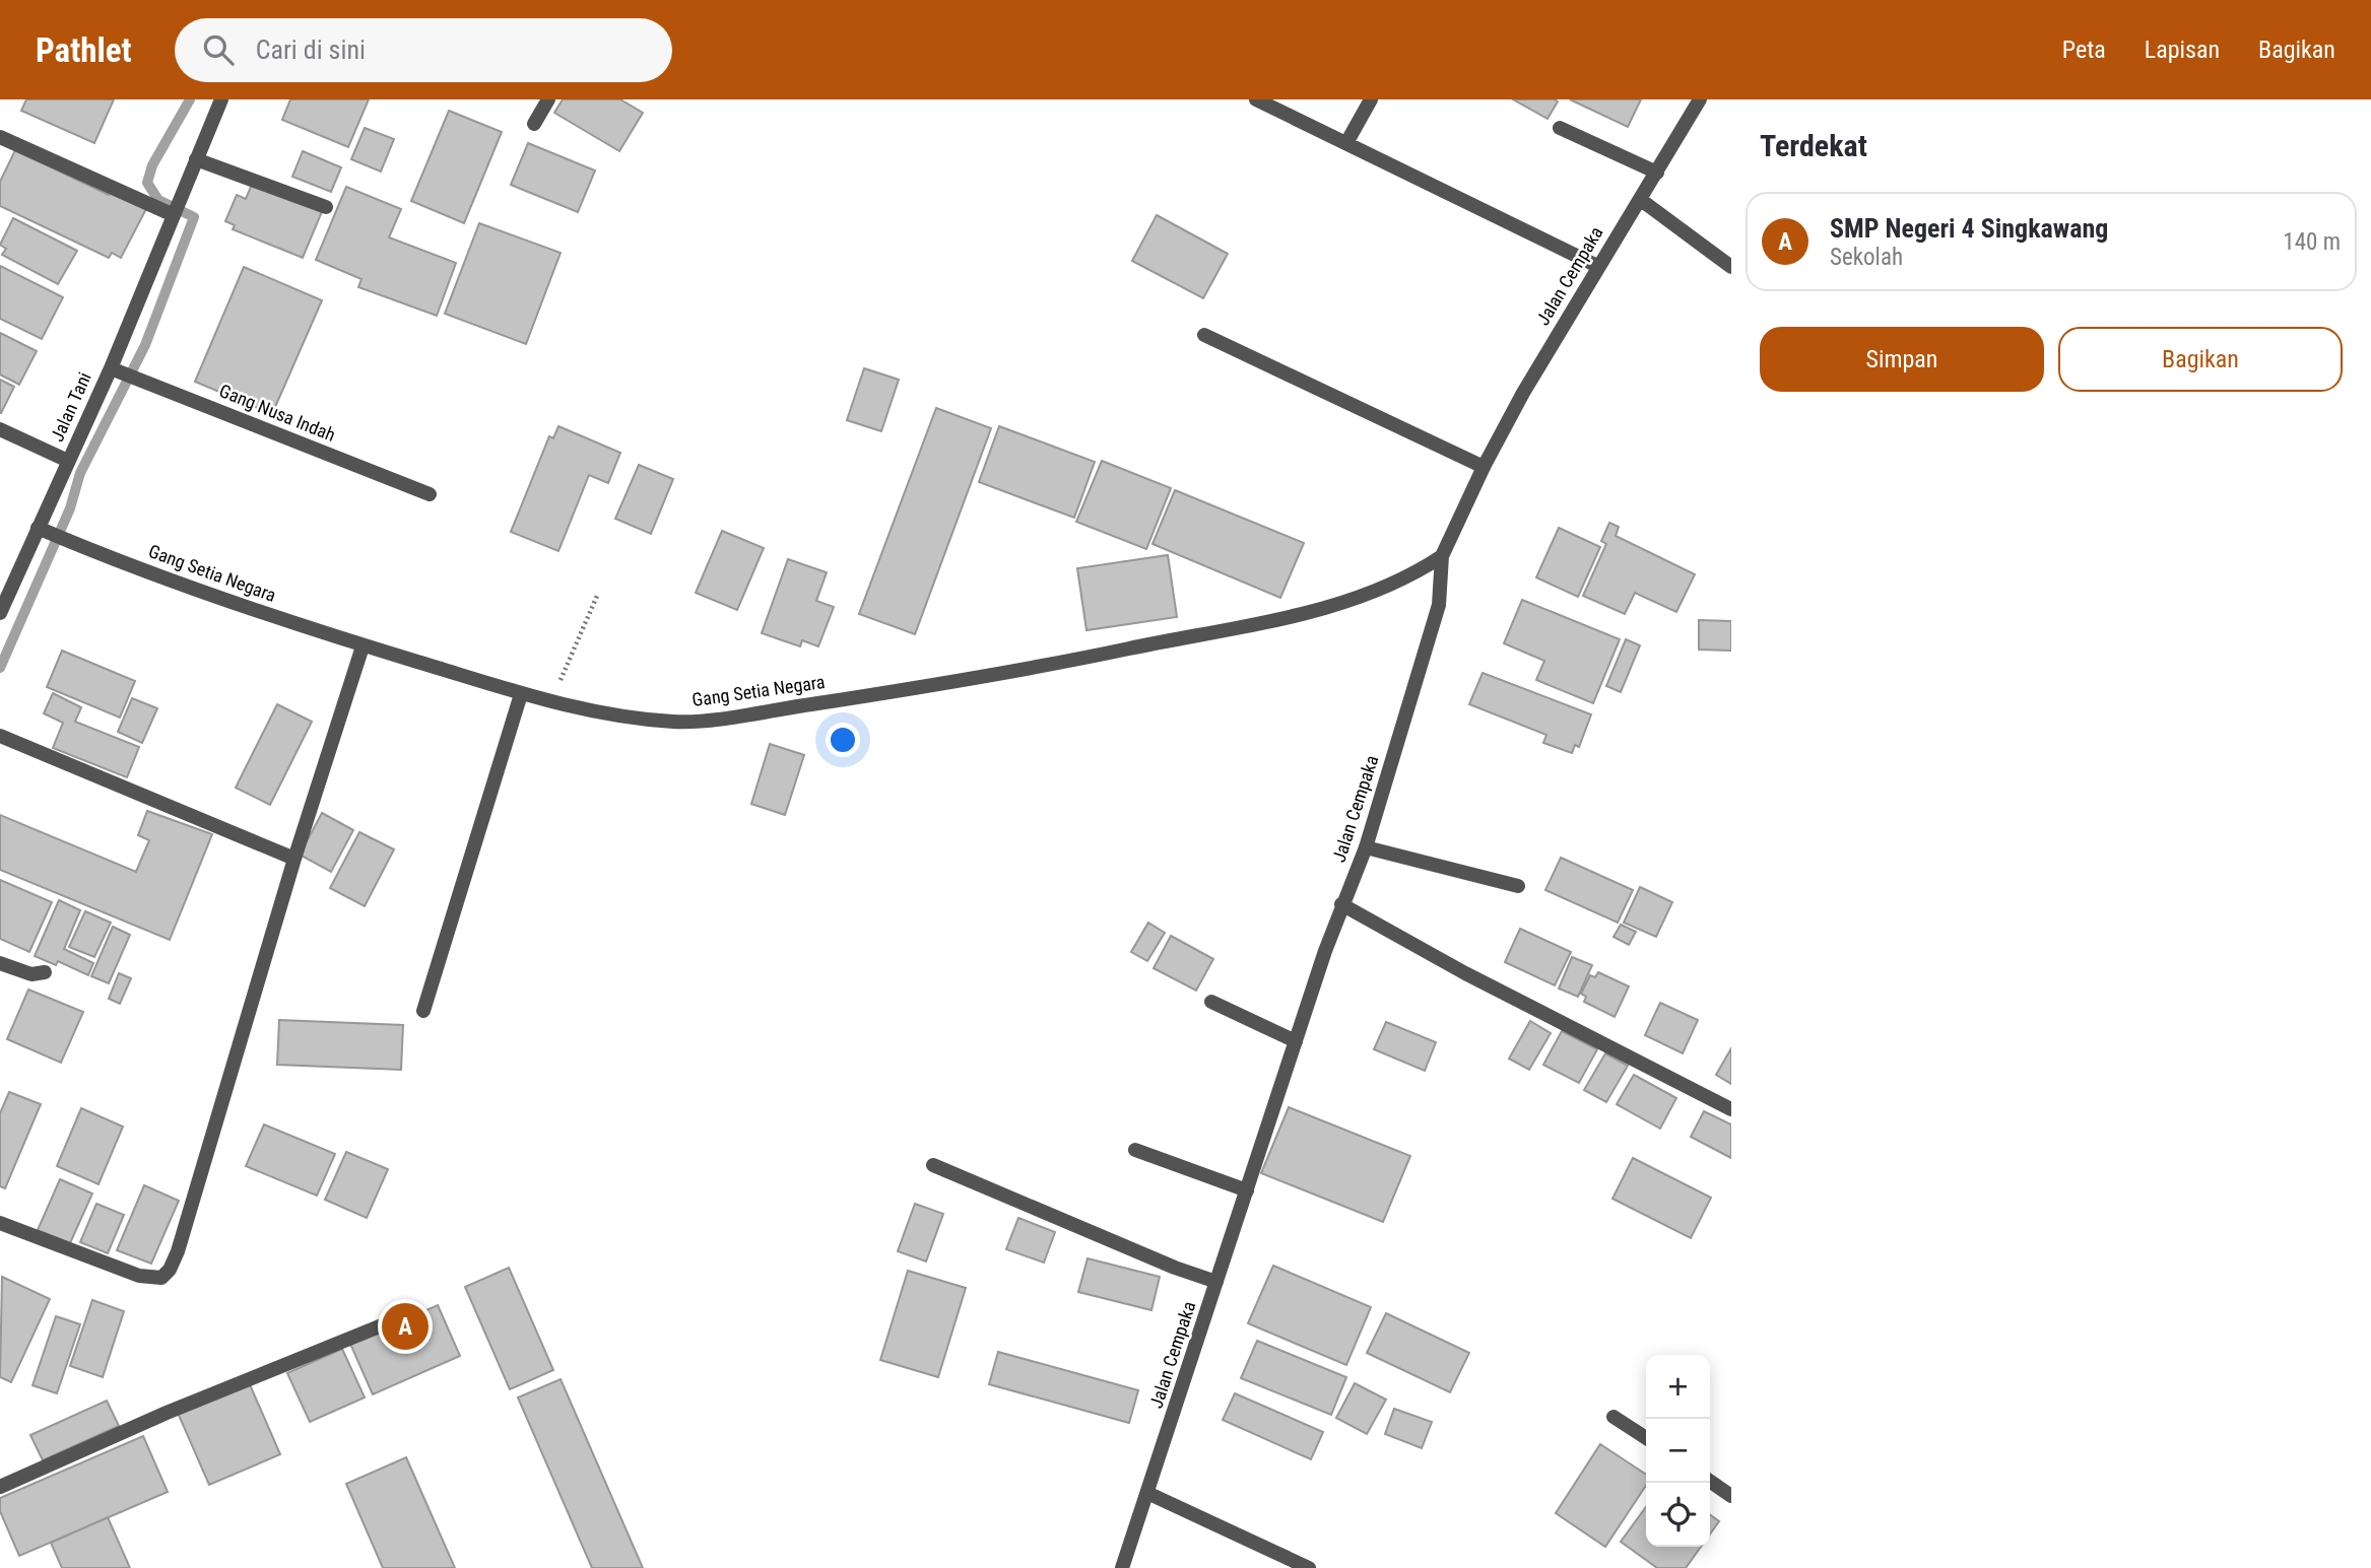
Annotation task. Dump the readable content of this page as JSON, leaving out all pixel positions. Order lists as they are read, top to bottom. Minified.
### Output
{"streets":{"street":["Jalan Cempaka","Jalan Tani","Gang Nusa Indah","Gang Setia Negara"]},"crossings":[["Jalan Cempaka","Gang Setia Negara"],["Jalan Tani","Gang Nusa Indah"],["Jalan Tani","Gang Setia Negara"]],"page":{"header":"Pathlet","search":"Cari di sini","nav":["Peta","Lapisan","Bagikan"],"heading":"Terdekat","list":[{"mark":"A","name":"SMP Negeri 4 Singkawang","note":"Sekolah","value":"140 m"}],"buttons":["Simpan","Bagikan"],"pins":"A","map_buttons":["+","−"]}}
